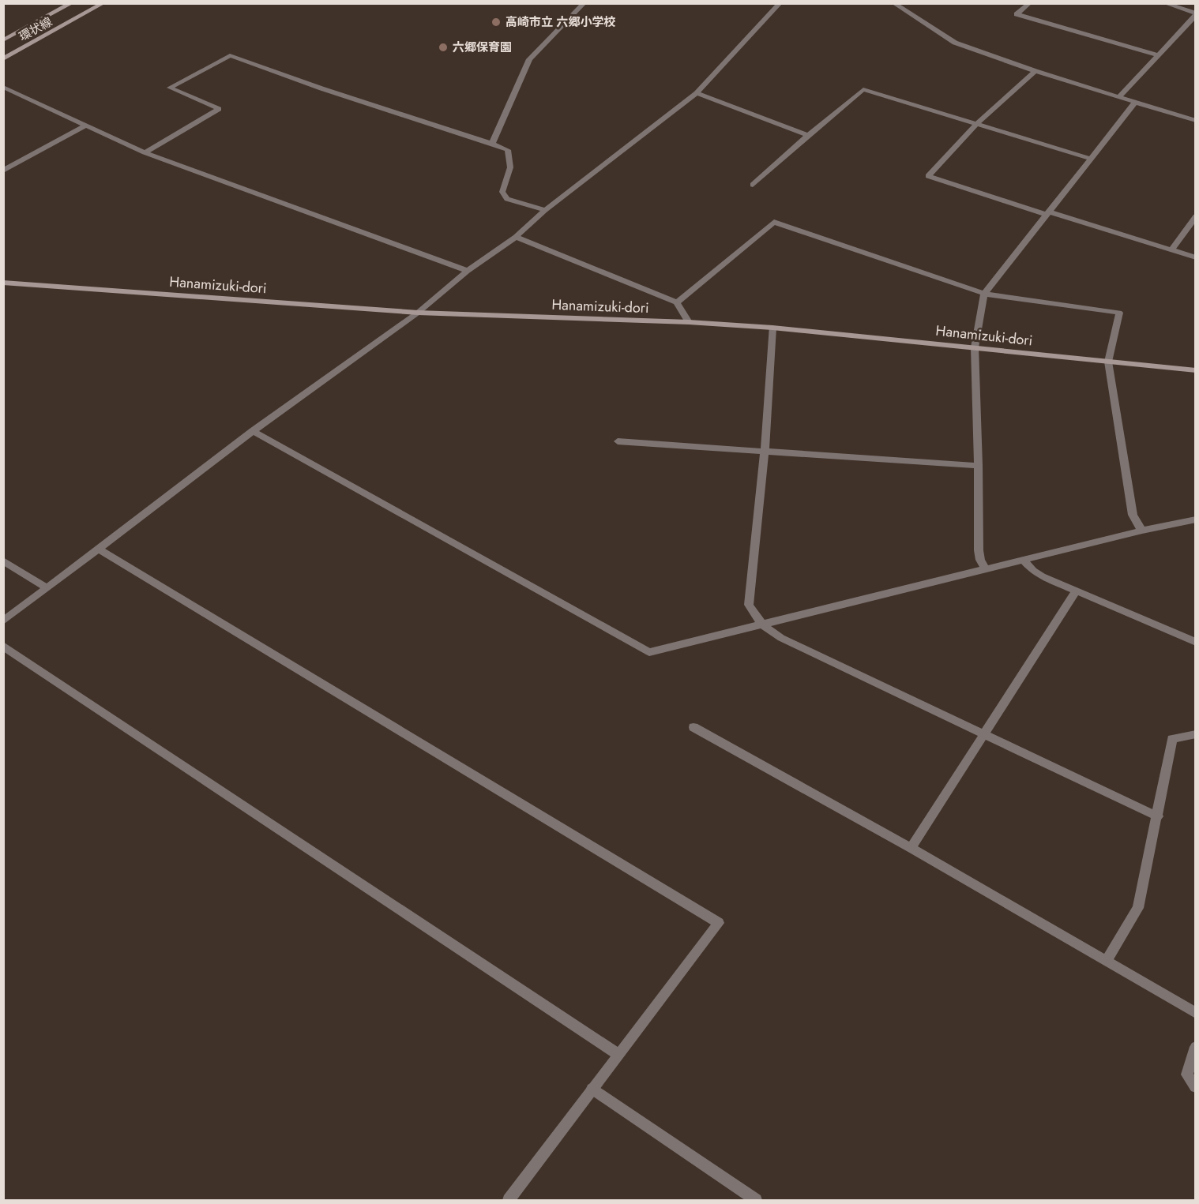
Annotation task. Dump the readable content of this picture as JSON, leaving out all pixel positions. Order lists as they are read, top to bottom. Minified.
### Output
{"streets":{"street":["環状線","Hanamizuki-dori"]},"places":["高崎市立 六郷小学校","六郷保育園"]}
